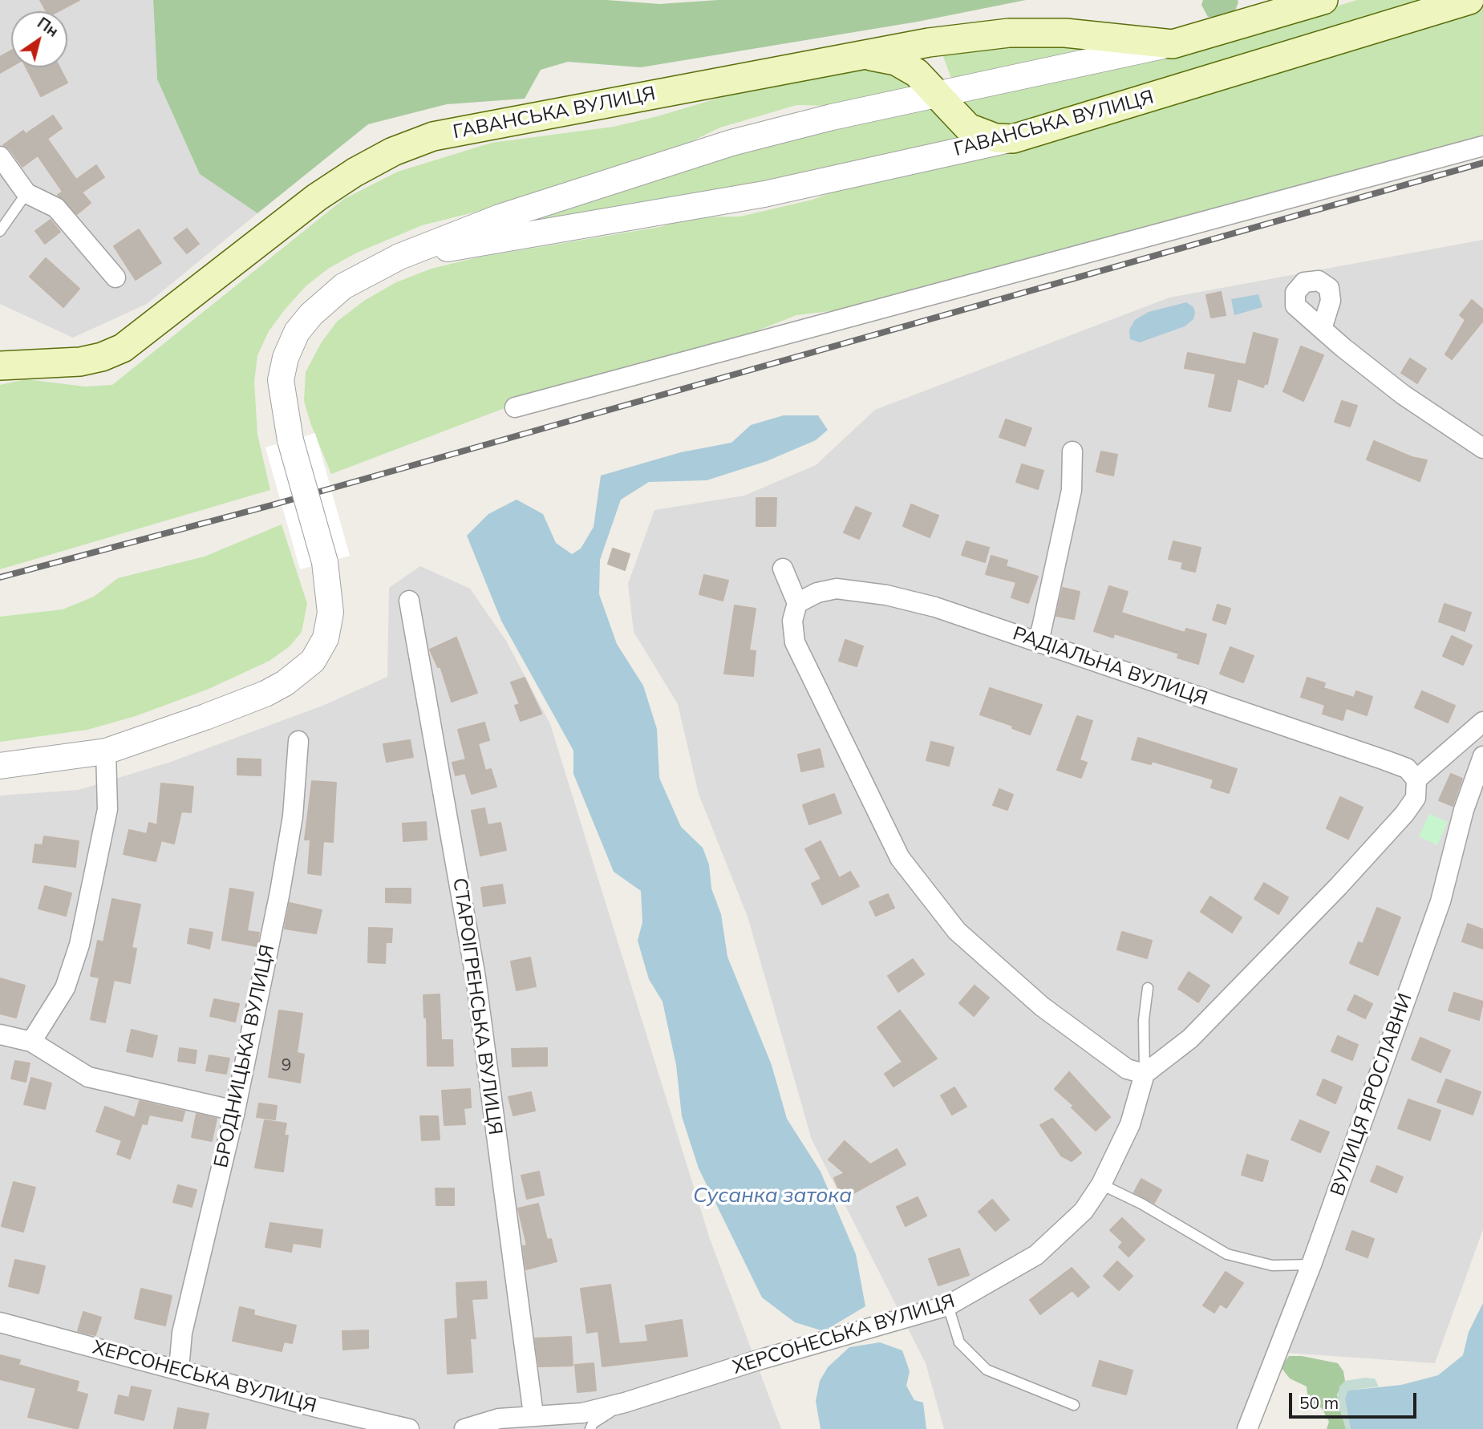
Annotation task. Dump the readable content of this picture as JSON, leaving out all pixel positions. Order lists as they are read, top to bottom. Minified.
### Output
{"streets":{"main road":["ГАВАНСЬКА ВУЛИЦЯ"],"street":["РАДІАЛЬНА ВУЛИЦЯ","СТАРОІГРЕНСЬКА ВУЛИЦЯ","БРОДНИЦЬКА ВУЛИЦЯ","ВУЛИЦЯ ЯРОСЛАВНИ","ХЕРСОНЕСЬКА ВУЛИЦЯ"]},"crossings":[["СТАРОІГРЕНСЬКА ВУЛИЦЯ","ХЕРСОНЕСЬКА ВУЛИЦЯ"],["БРОДНИЦЬКА ВУЛИЦЯ","ХЕРСОНЕСЬКА ВУЛИЦЯ"]],"water":["Сусанка затока"],"house_numbers":["9"],"scale_bar":"50 m","north":"top right"}
